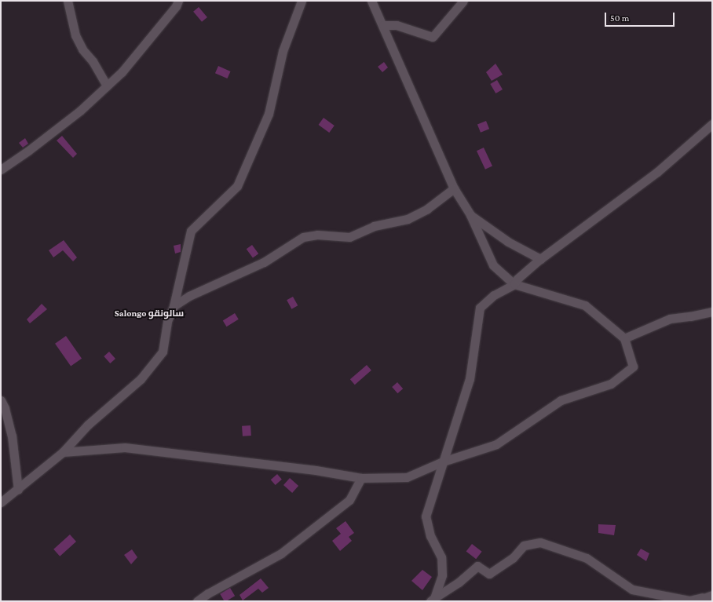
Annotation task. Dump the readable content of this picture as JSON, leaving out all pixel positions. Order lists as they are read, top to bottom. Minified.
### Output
{"districts":["Salongo سالونقو"],"scale_bar":"50 m"}
